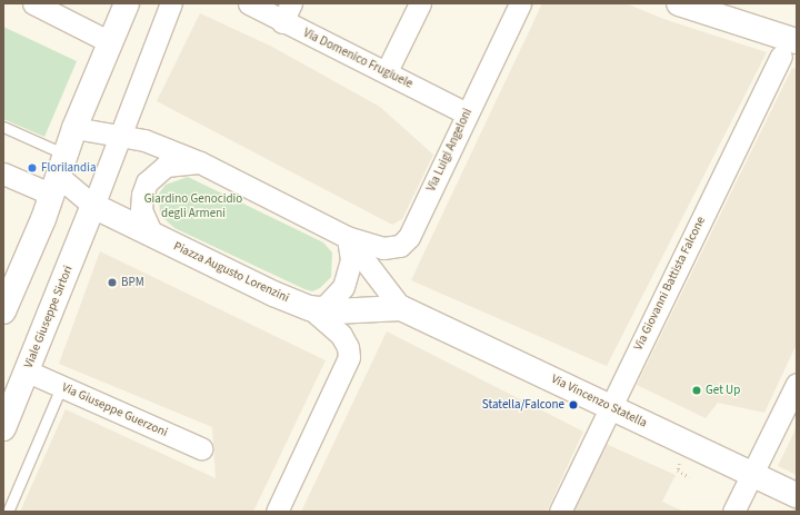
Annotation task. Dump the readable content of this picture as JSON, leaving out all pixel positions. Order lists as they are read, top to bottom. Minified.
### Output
{"streets":{"street":["Via Domenico Frugiuele","Via Luigi Angeloni","Piazza Augusto Lorenzini","Via Giovanni Battista Falcone","Viale Giuseppe Sirtori","Via Vincenzo Statella","Via Giuseppe Guerzoni"]},"crossings":[["Via Domenico Frugiuele","Via Luigi Angeloni"],["Piazza Augusto Lorenzini","Viale Giuseppe Sirtori"],["Piazza Augusto Lorenzini","Via Vincenzo Statella"],["Via Giovanni Battista Falcone","Via Vincenzo Statella"],["Viale Giuseppe Sirtori","Via Giuseppe Guerzoni"]],"parks":["Giardino Genocidio degli Armeni"],"places":["Florilandia","BPM","Get Up","Statella/Falcone"]}
